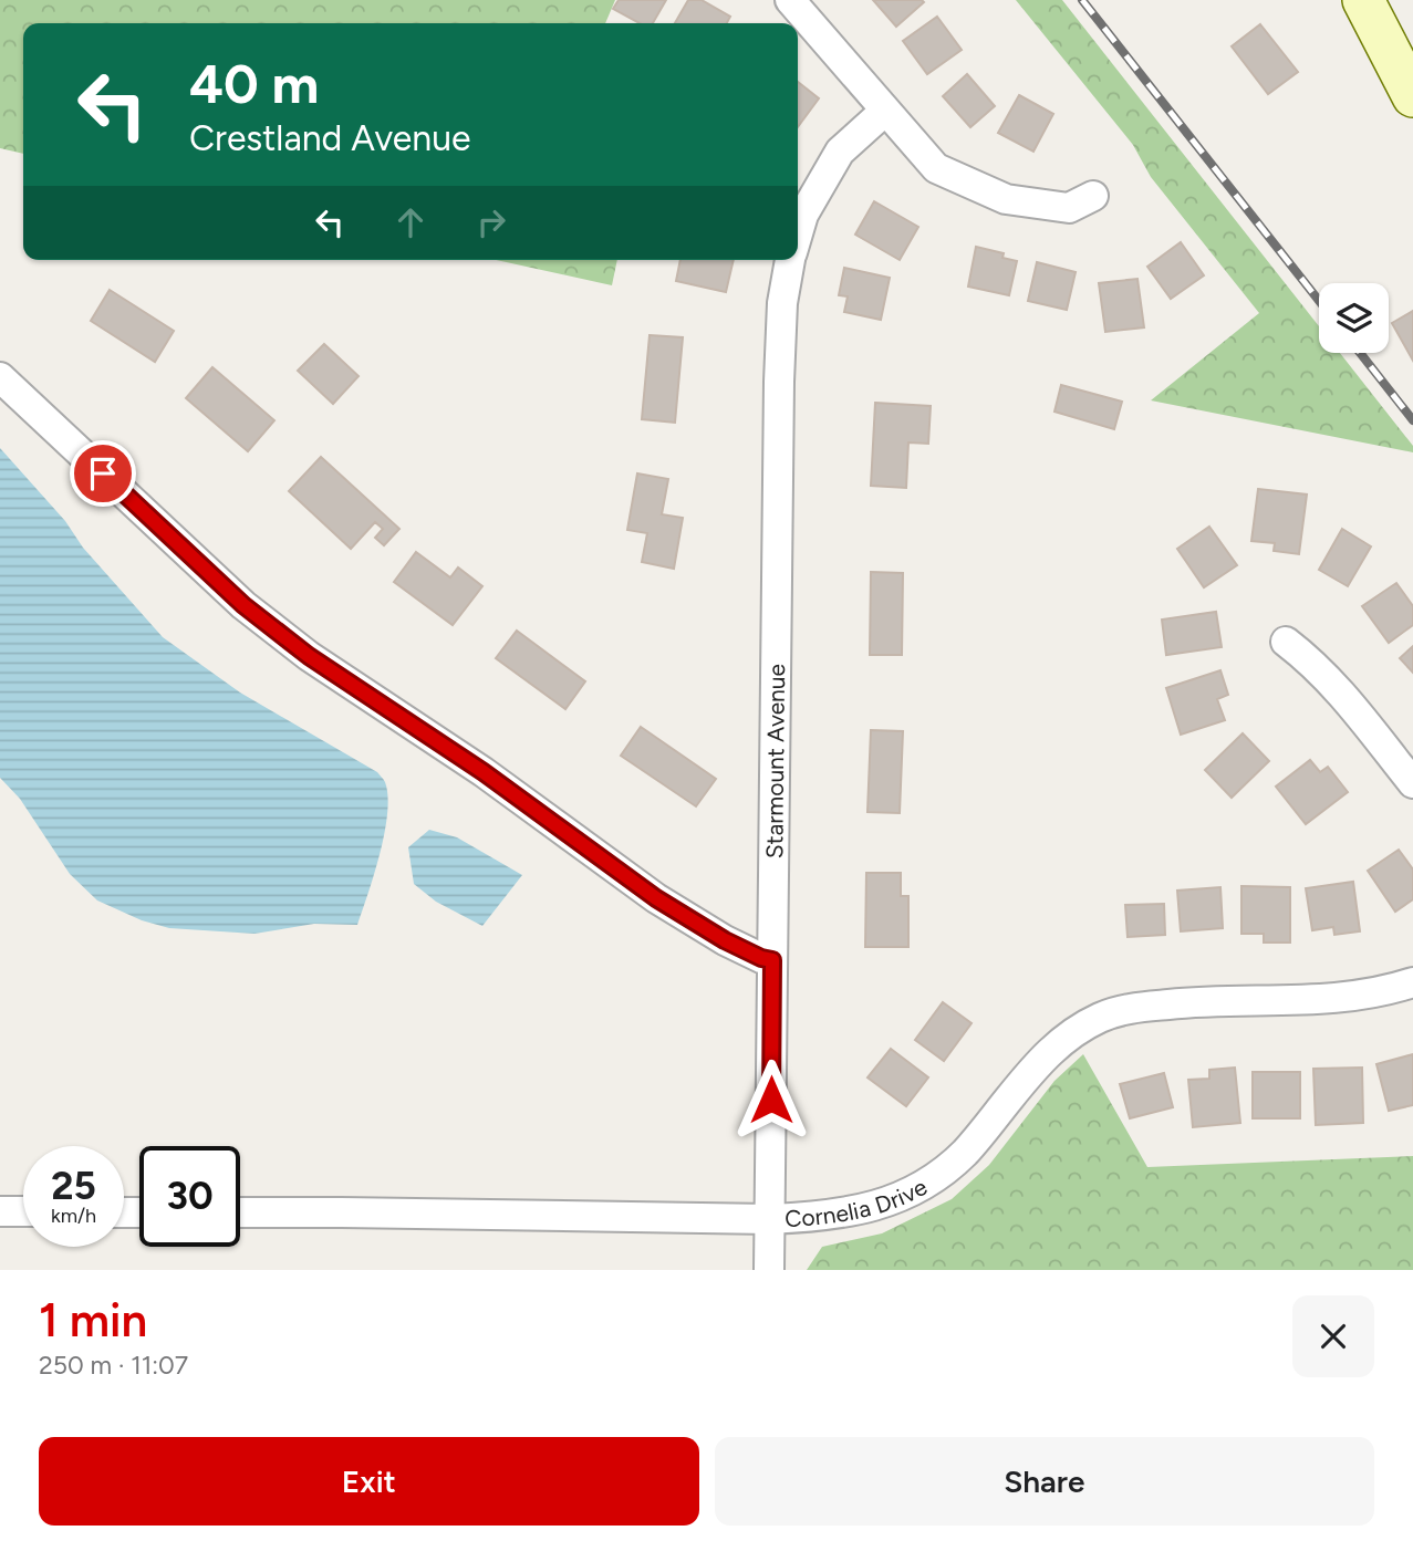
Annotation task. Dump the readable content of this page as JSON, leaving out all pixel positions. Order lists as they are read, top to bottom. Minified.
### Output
{"streets":{"street":["Starmount Avenue","Cornelia Drive"]},"crossings":[["Starmount Avenue","Cornelia Drive"]],"page":{"turn":["40 m","Crestland Avenue"],"speed":"25 km/h","limit":"30","heading":["1 min","250 m · 11:07"],"buttons":["Exit","Share"]}}
